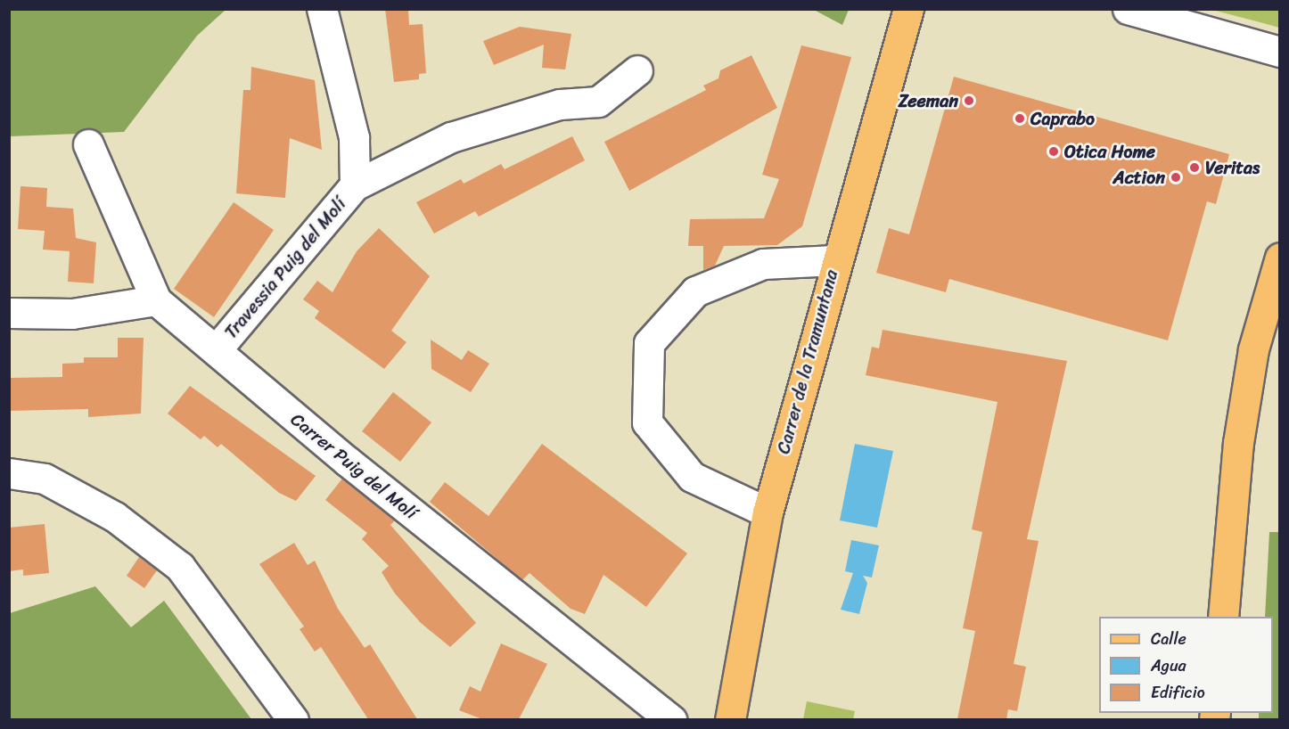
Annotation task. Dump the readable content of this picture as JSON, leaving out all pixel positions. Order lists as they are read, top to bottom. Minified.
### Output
{"streets":{"main road":["Carrer de la Tramuntana"],"street":["Travessia Puig del Molí","Carrer Puig del Molí"]},"crossings":[["Travessia Puig del Molí","Carrer Puig del Molí"]],"places":["Zeeman","Caprabo","Otica Home","Veritas","Action"],"legend":["Calle","Agua","Edificio"]}
